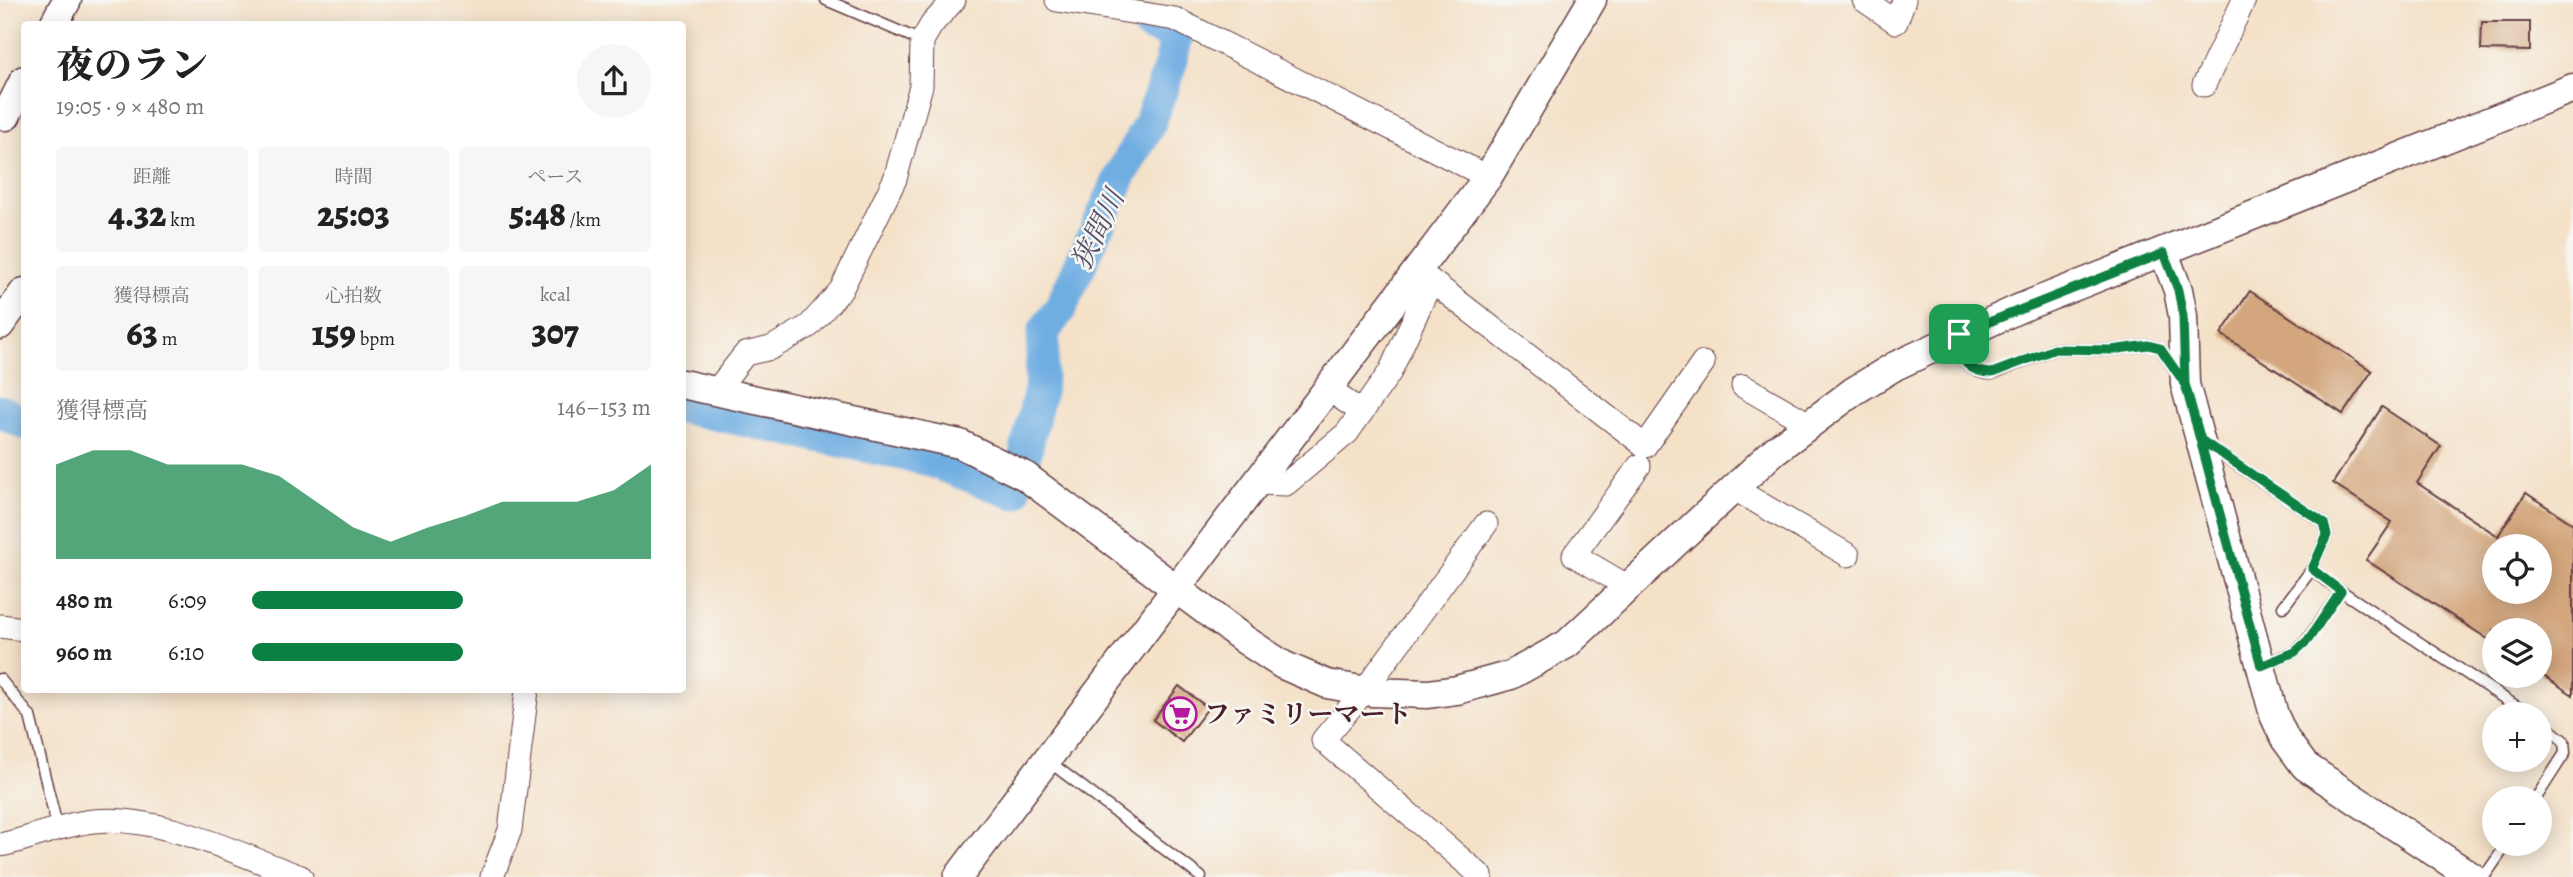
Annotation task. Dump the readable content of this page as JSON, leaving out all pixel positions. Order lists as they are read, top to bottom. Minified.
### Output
{"water":["狭間川"],"places":{"supermarket":["ファミリーマート"]},"page":{"heading":["夜のラン","19:05 · 9 × 480 m"],"stats":[["距離","4.32 km"],["時間","25:03"],["ペース","5:48 /km"],["獲得標高","63 m"],["心拍数","159 bpm"],["kcal","307"]],"chart":["獲得標高","146–153 m"],"map_buttons":["+","−"],"list":[{"name":"480 m","note":"6:09"},{"name":"960 m","note":"6:10"}]}}
